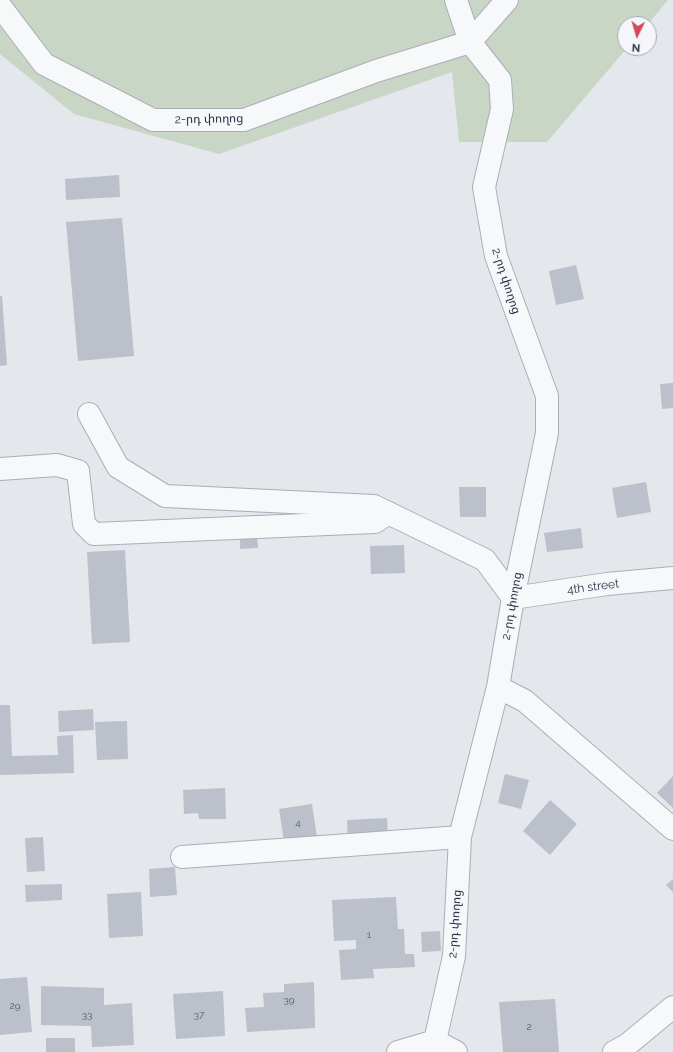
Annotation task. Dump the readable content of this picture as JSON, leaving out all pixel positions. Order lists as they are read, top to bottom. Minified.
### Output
{"streets":{"street":["2-րդ փողոց","4th street"]},"crossings":[["2-րդ փողոց","4th street"]],"house_numbers":["4","1","39","29","33","37","2"],"north":"bottom"}
